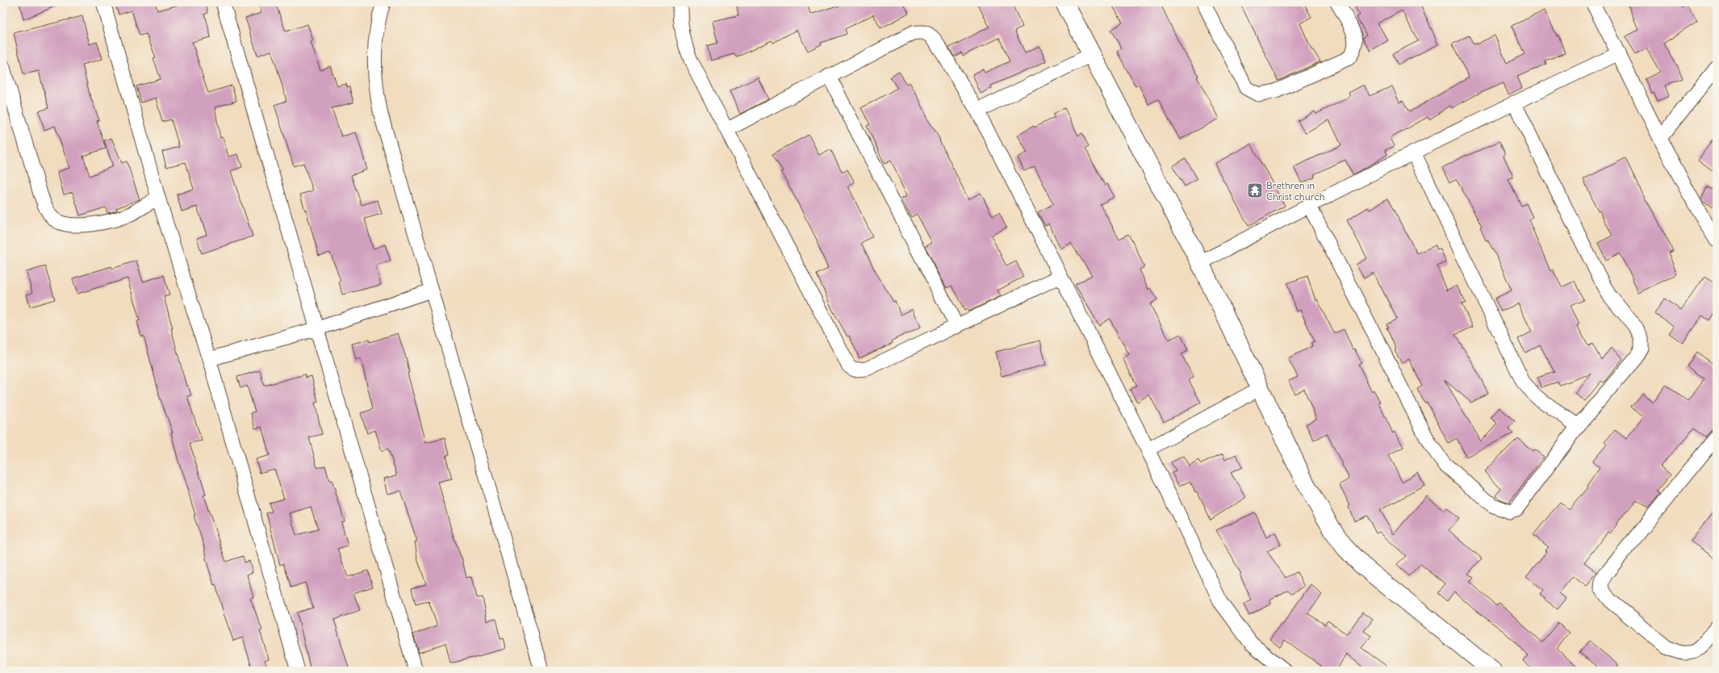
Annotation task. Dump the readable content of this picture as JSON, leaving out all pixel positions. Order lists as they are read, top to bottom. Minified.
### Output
{"places":{"temple":["Brethren in Christ church"]}}
